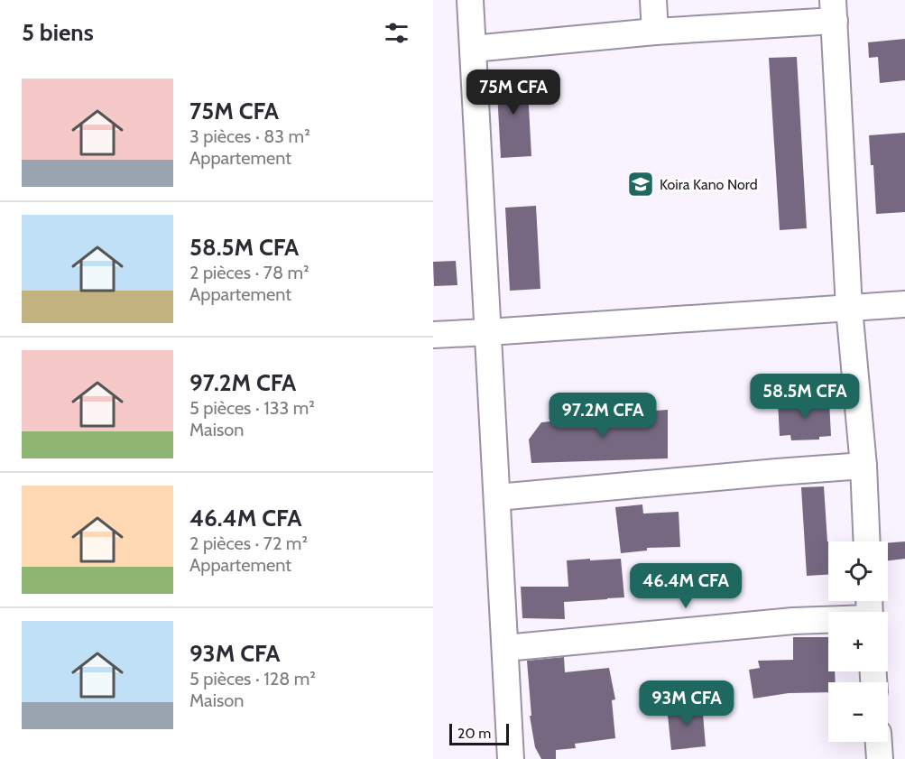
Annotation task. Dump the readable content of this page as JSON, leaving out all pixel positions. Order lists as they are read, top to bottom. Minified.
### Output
{"places":{"school or university":["Koira Kano Nord"]},"scale_bar":"20 m","page":{"heading":"5 biens","list":[{"name":"75M CFA","note":"3 pièces · 83 m² · Appartement"},{"name":"58.5M CFA","note":"2 pièces · 78 m² · Appartement"},{"name":"97.2M CFA","note":"5 pièces · 133 m² · Maison"},{"name":"46.4M CFA","note":"2 pièces · 72 m² · Appartement"},{"name":"93M CFA","note":"5 pièces · 128 m² · Maison"}],"price":["75M CFA","58.5M CFA","97.2M CFA","46.4M CFA","93M CFA"],"map_buttons":["+","−"],"scale":"20 m"}}
